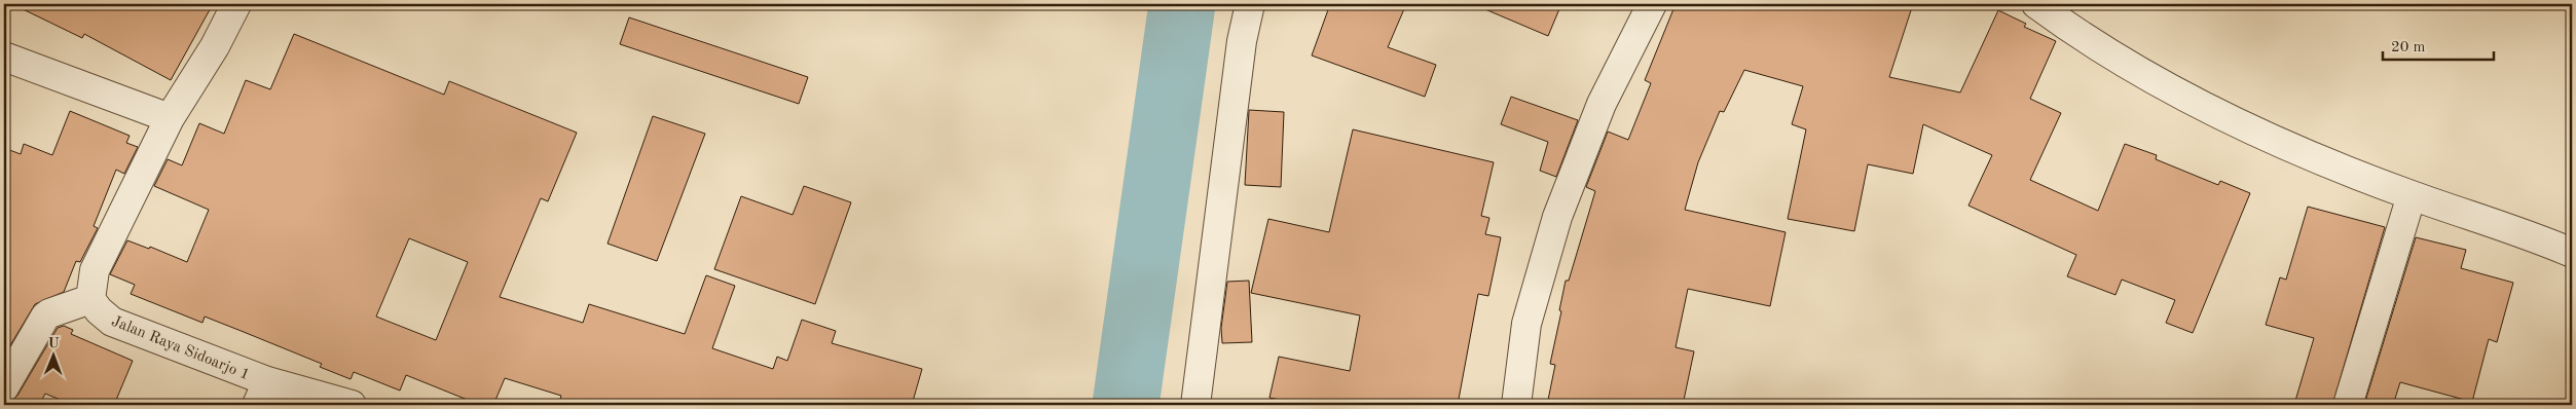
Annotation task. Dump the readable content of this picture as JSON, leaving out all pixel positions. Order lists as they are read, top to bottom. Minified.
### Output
{"streets":{"street":["Jalan Raya Sidoarjo 1"]},"scale_bar":"20 m","north":"top"}
